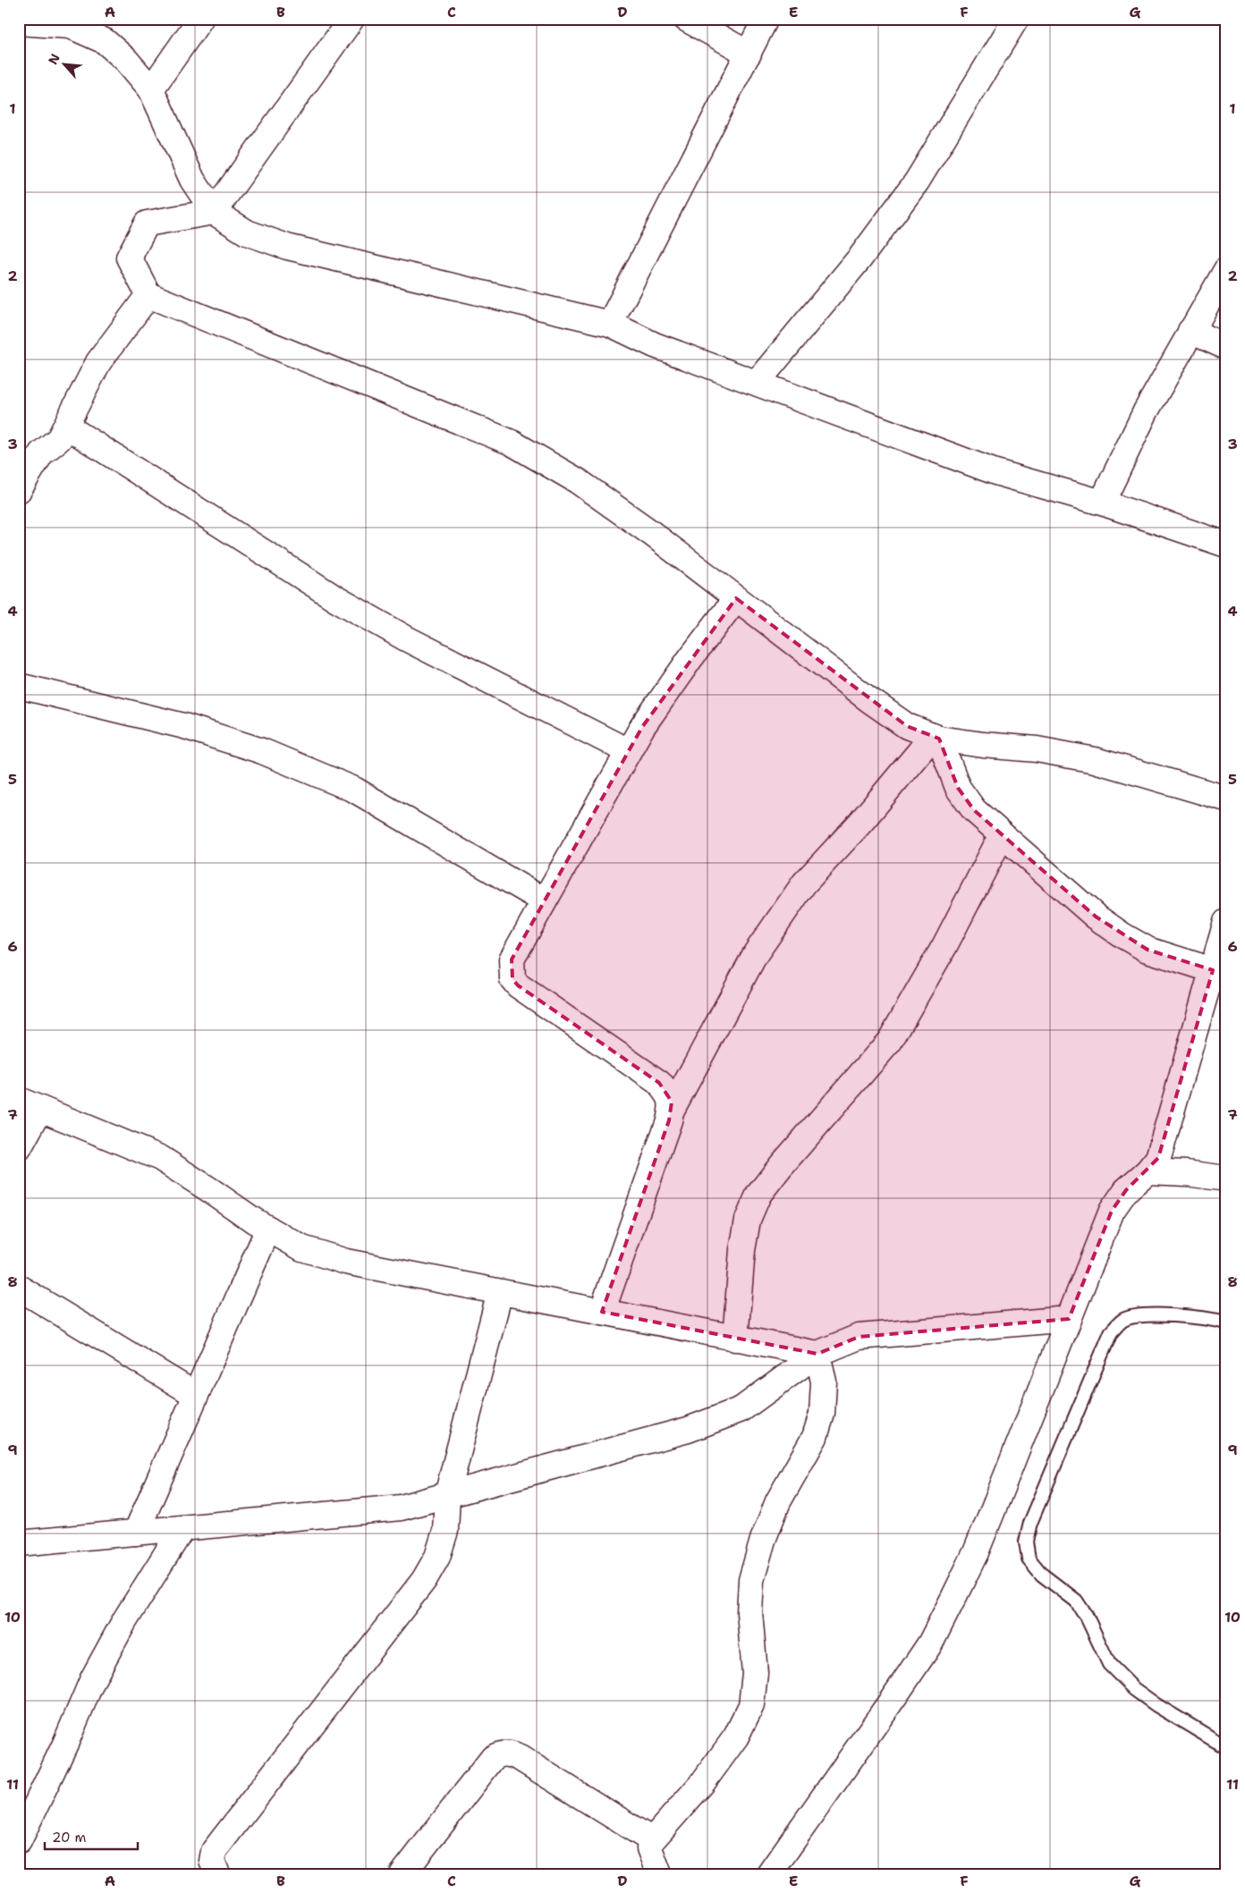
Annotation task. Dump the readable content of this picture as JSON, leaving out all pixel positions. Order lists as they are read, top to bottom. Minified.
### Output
{"scale_bar":"20 m","north":"top left","grid":{"columns":["A","B","C","D","E","F","G"],"rows":["1","2","3","4","5","6","7","8","9","10","11"]}}
